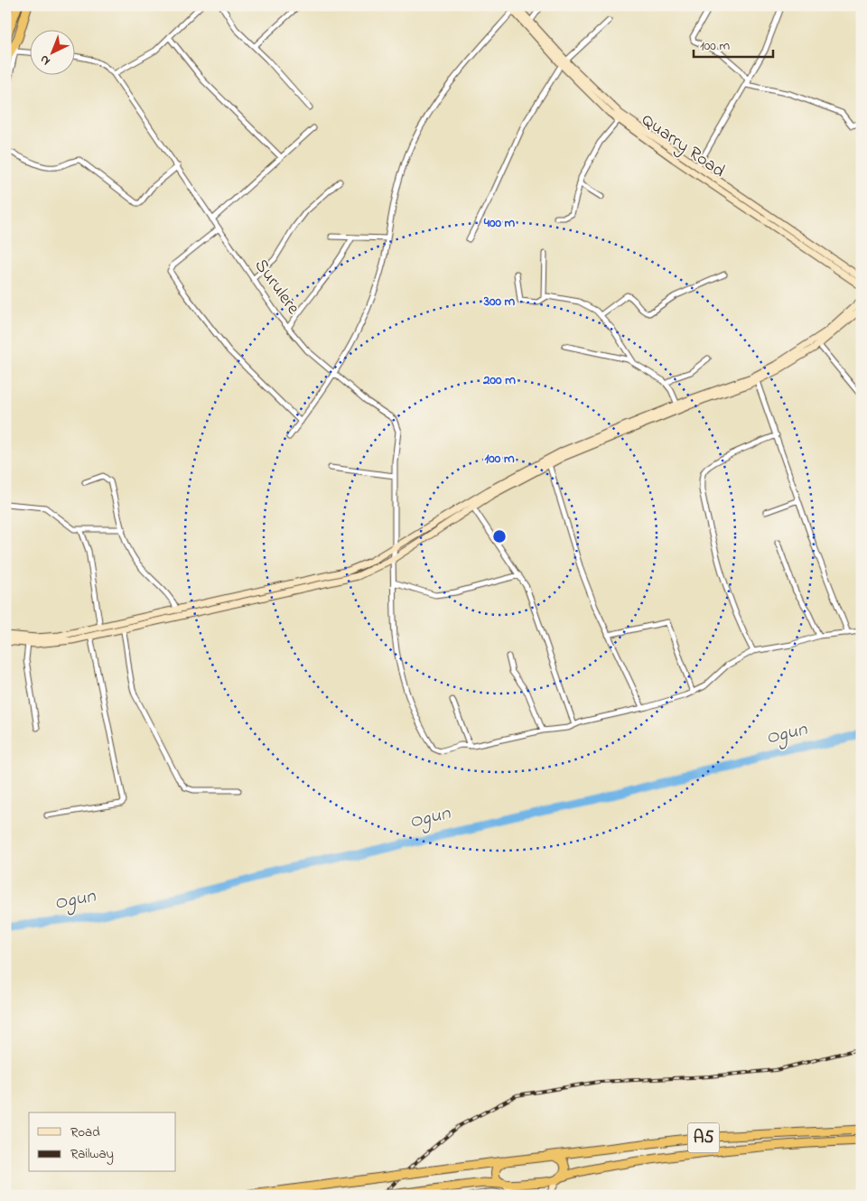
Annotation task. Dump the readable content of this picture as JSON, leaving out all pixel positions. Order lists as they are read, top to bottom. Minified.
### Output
{"streets":{"highway":["A5"],"main road":["Quarry Road"],"street":["Surulere"]},"water":["Ogun"],"legend":["Road","Railway"],"scale_bar":"100 m","north":"bottom left","rings":["400 m","300 m","200 m","100 m"]}
